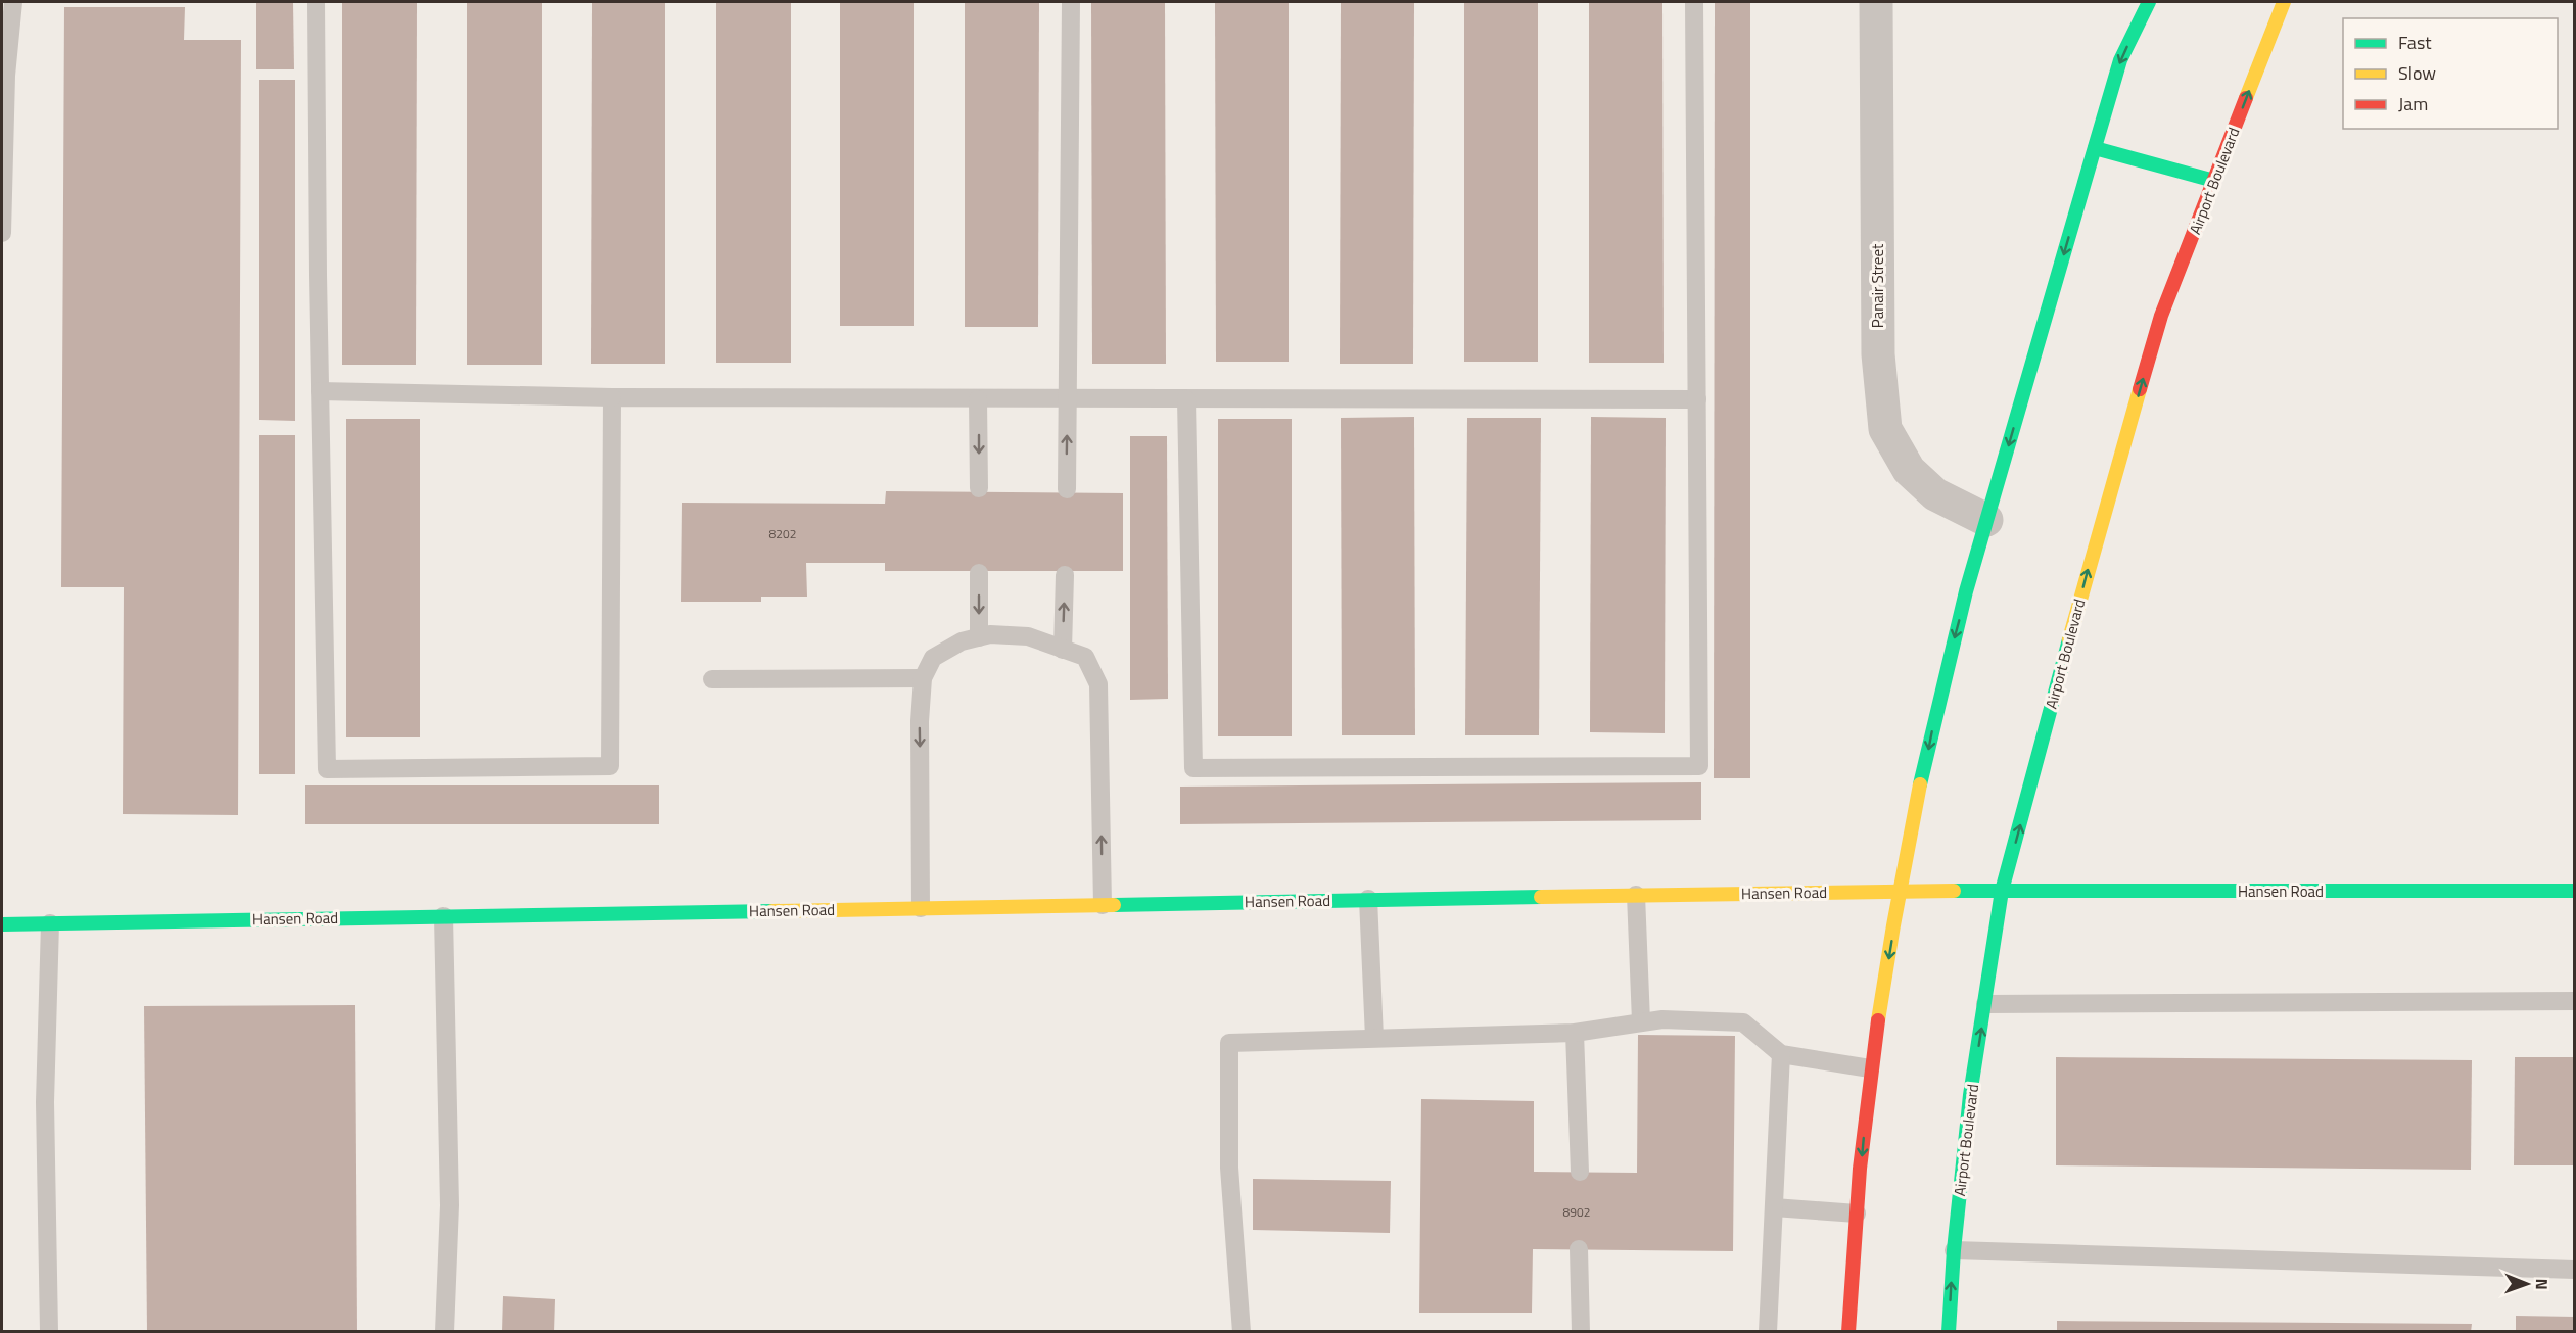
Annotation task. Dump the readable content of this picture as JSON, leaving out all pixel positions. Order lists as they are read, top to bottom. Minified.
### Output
{"streets":{"main road":["Airport Boulevard","Hansen Road"],"street":["Panair Street"]},"crossings":[["Airport Boulevard","Hansen Road"]],"house_numbers":["8202","8902"],"legend":["Fast","Slow","Jam"],"north":"right"}
